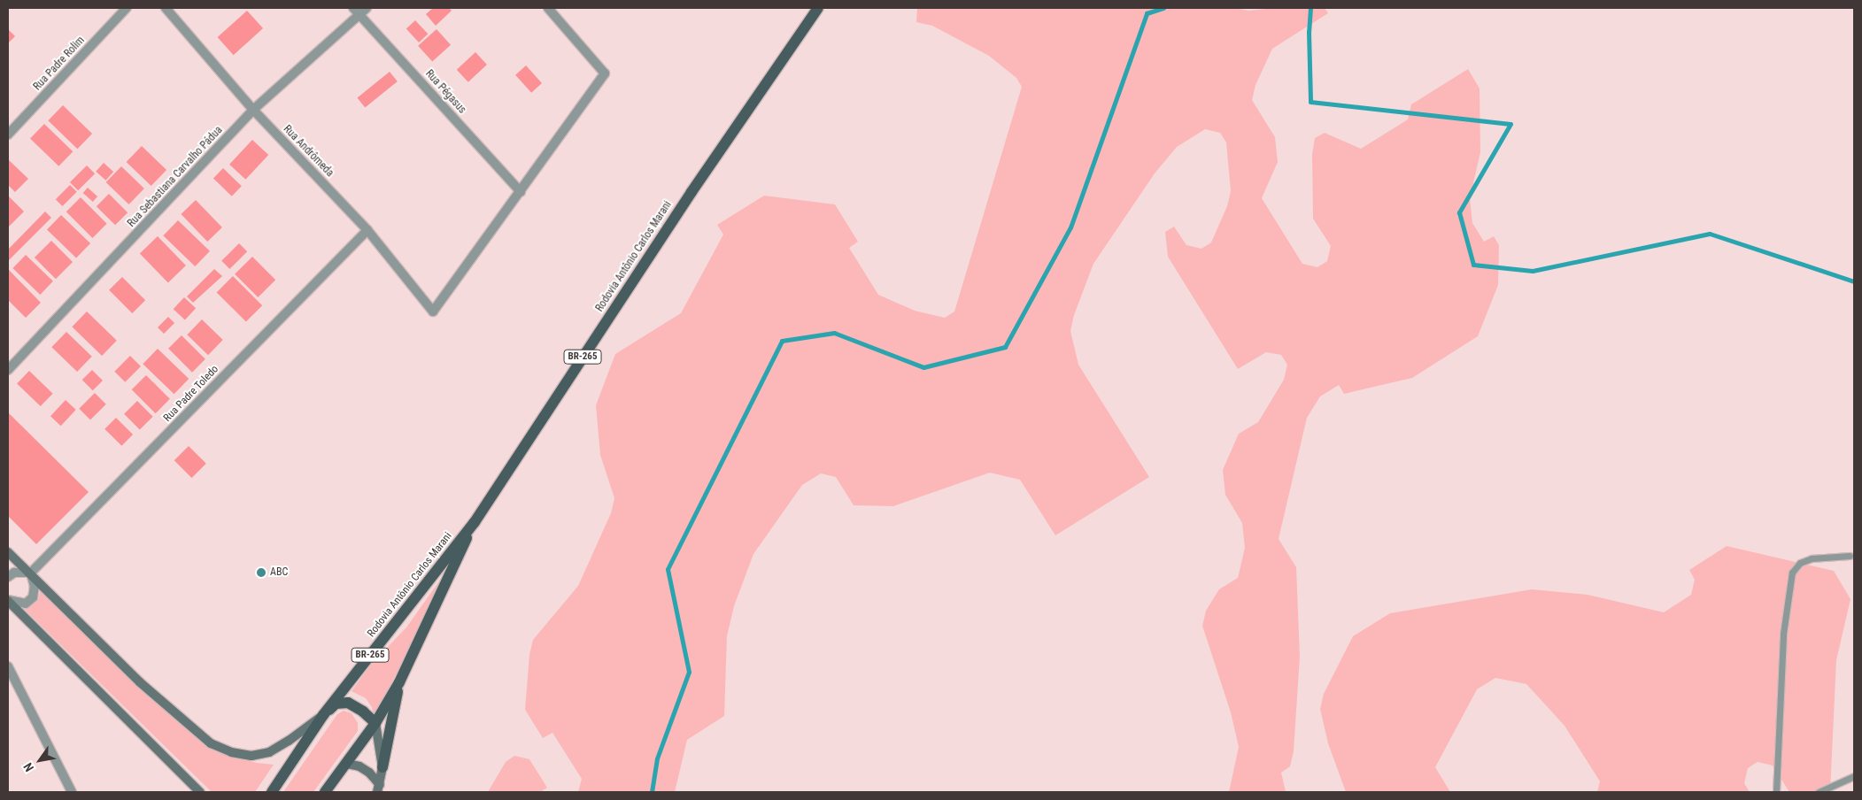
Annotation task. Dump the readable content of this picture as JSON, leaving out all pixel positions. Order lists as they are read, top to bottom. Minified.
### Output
{"streets":{"main road":["Rodovia Antônio Carlos Marani","BR-265"],"street":["Rua Padre Rolim","Rua Pégasus","Rua Andrômeda","Rua Sebastiana Carvalho Pádua","Rua Padre Toledo"]},"crossings":[["Rua Pégasus","Rua Andrômeda"],["Rua Pégasus","Rua Sebastiana Carvalho Pádua"],["Rua Andrômeda","Rua Sebastiana Carvalho Pádua"],["Rua Andrômeda","Rua Padre Toledo"]],"places":["ABC"],"north":"bottom left"}
